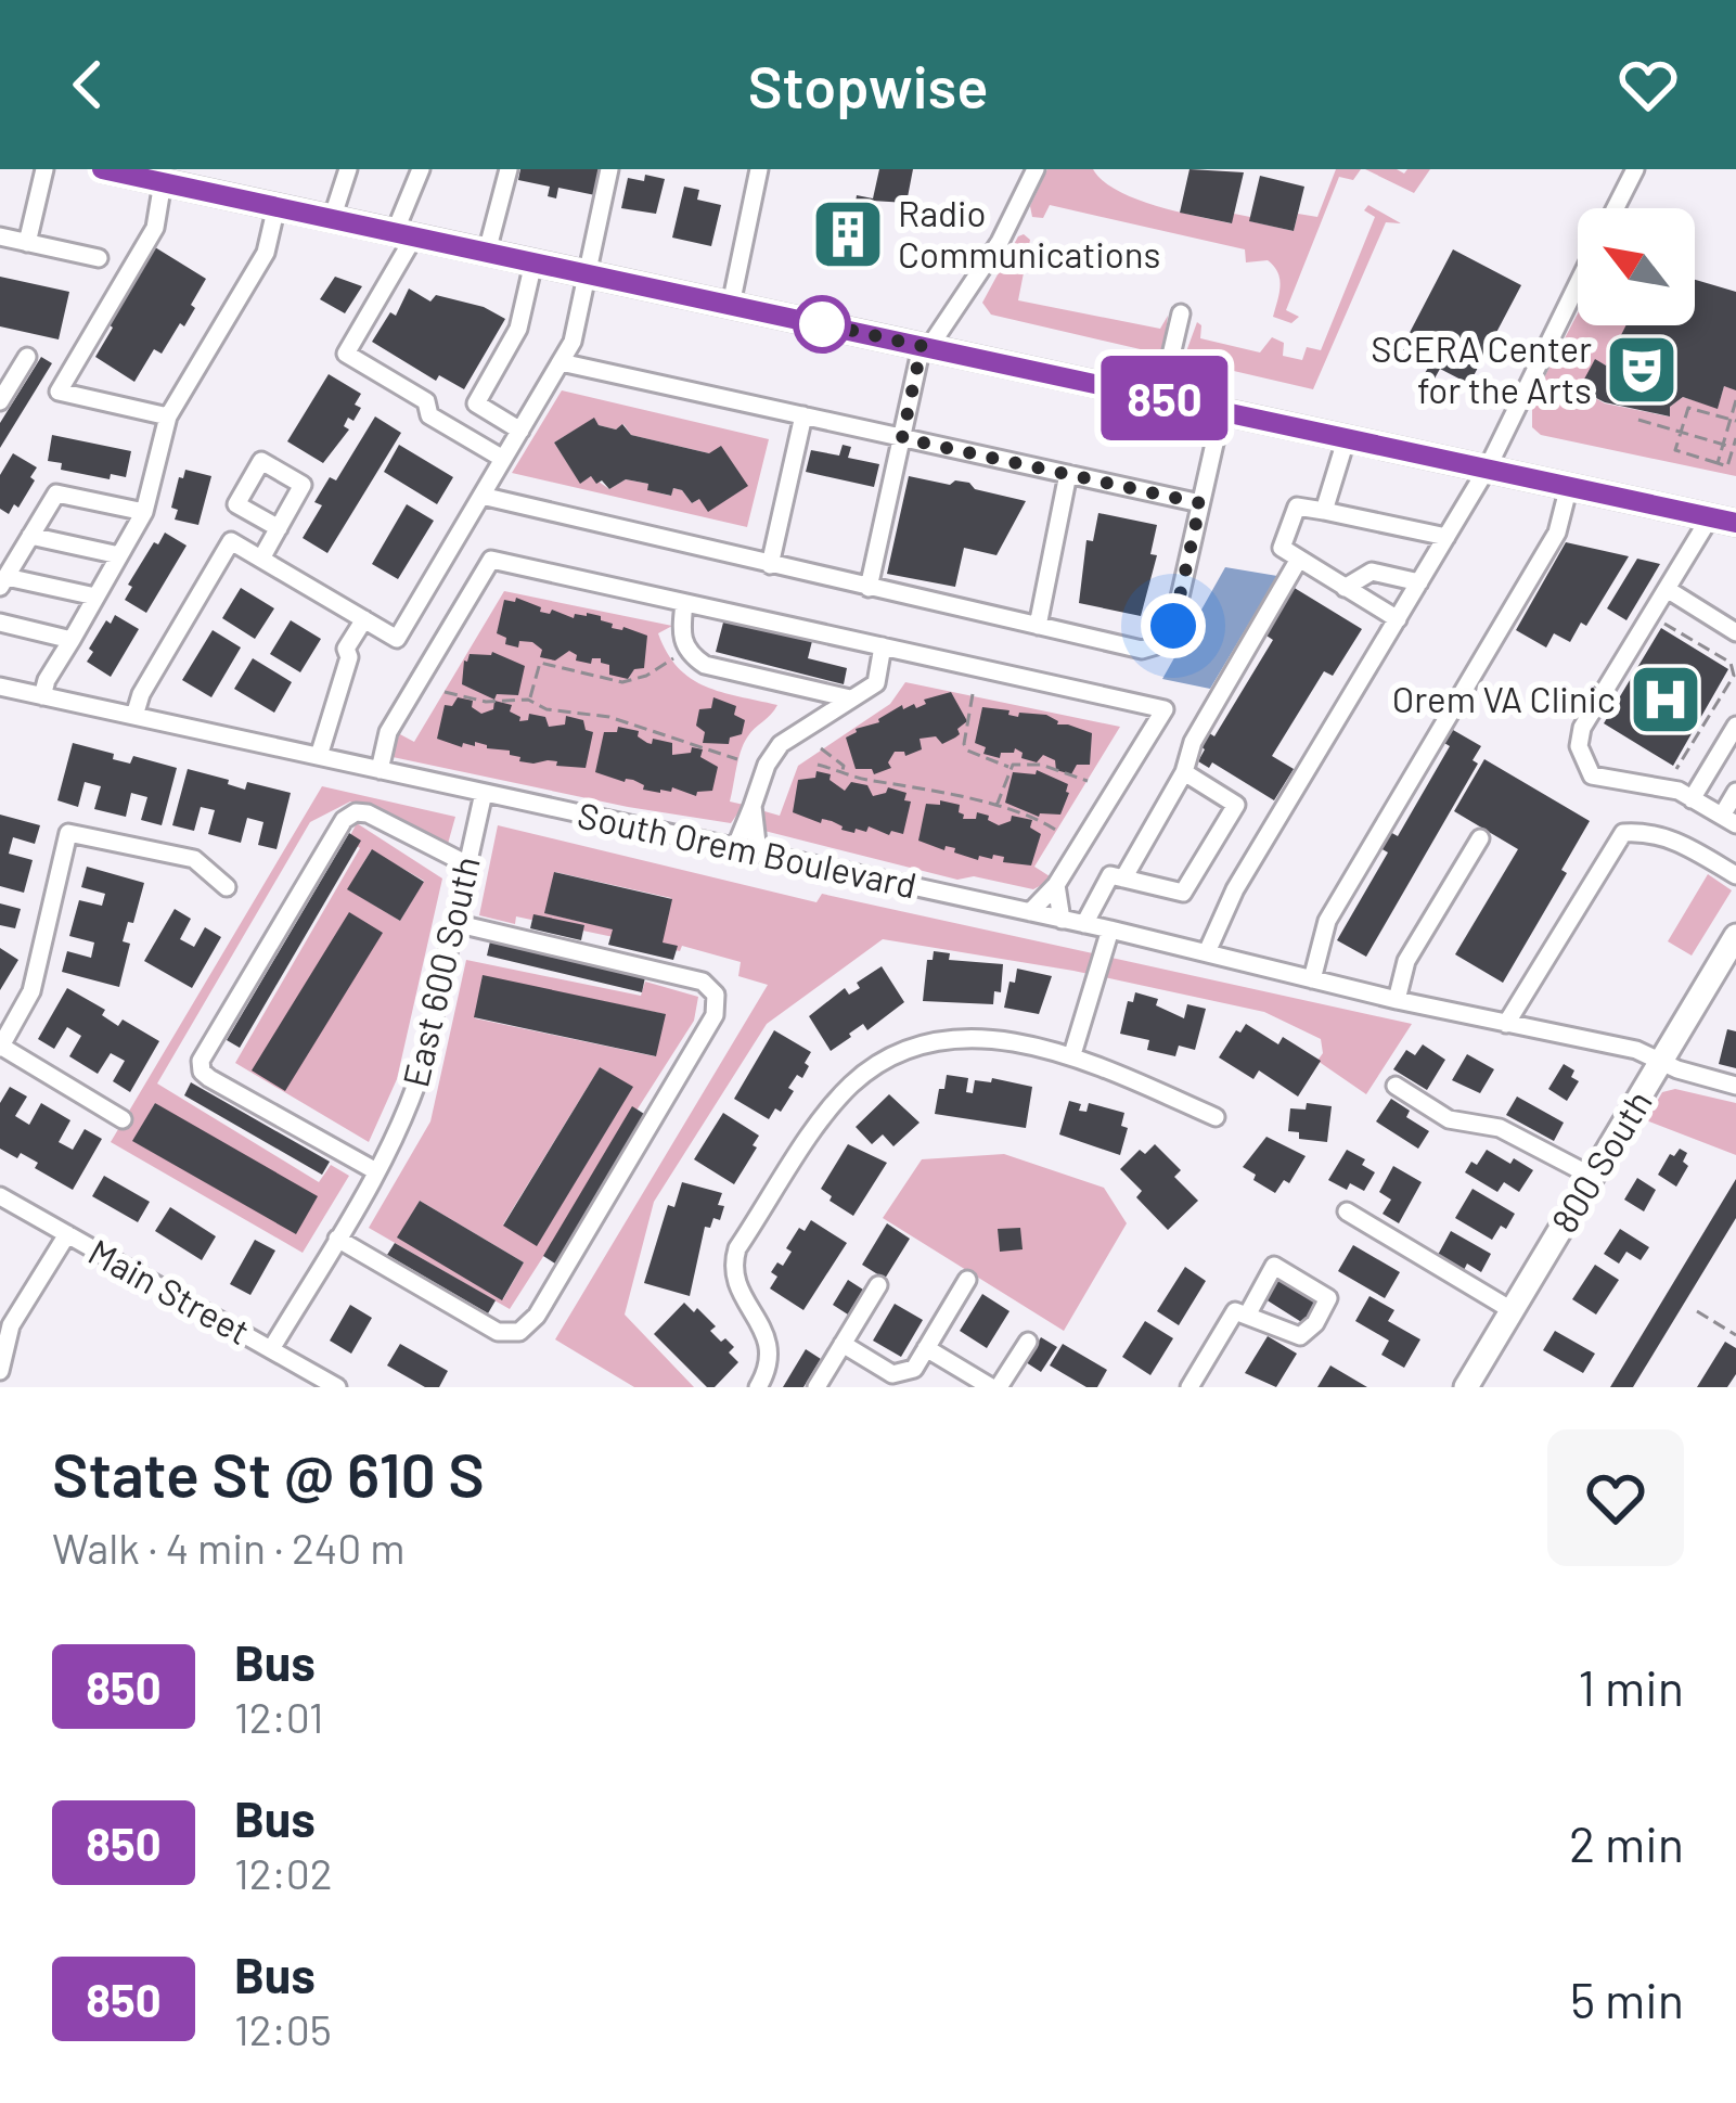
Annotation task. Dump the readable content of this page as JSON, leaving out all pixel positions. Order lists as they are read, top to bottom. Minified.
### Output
{"streets":{"main road":["800 South"],"street":["South Orem Boulevard","East 600 South","Main Street"]},"crossings":[["South Orem Boulevard","East 600 South"],["South Orem Boulevard","800 South"],["East 600 South","Main Street"]],"places":{"building":["Radio Communications"],"theatre":["SCERA Center for the Arts"],"hospital":["Orem VA Clinic"]},"lines":["bus line 850"],"north":"top left","page":{"header":"Stopwise","on_map":"850","heading":["State St @ 610 S","Walk · 4 min · 240 m"],"list":[{"mark":"850","name":"Bus","note":"12:01","value":"1 min"},{"mark":"850","name":"Bus","note":"12:02","value":"2 min"},{"mark":"850","name":"Bus","note":"12:05","value":"5 min"}]}}
